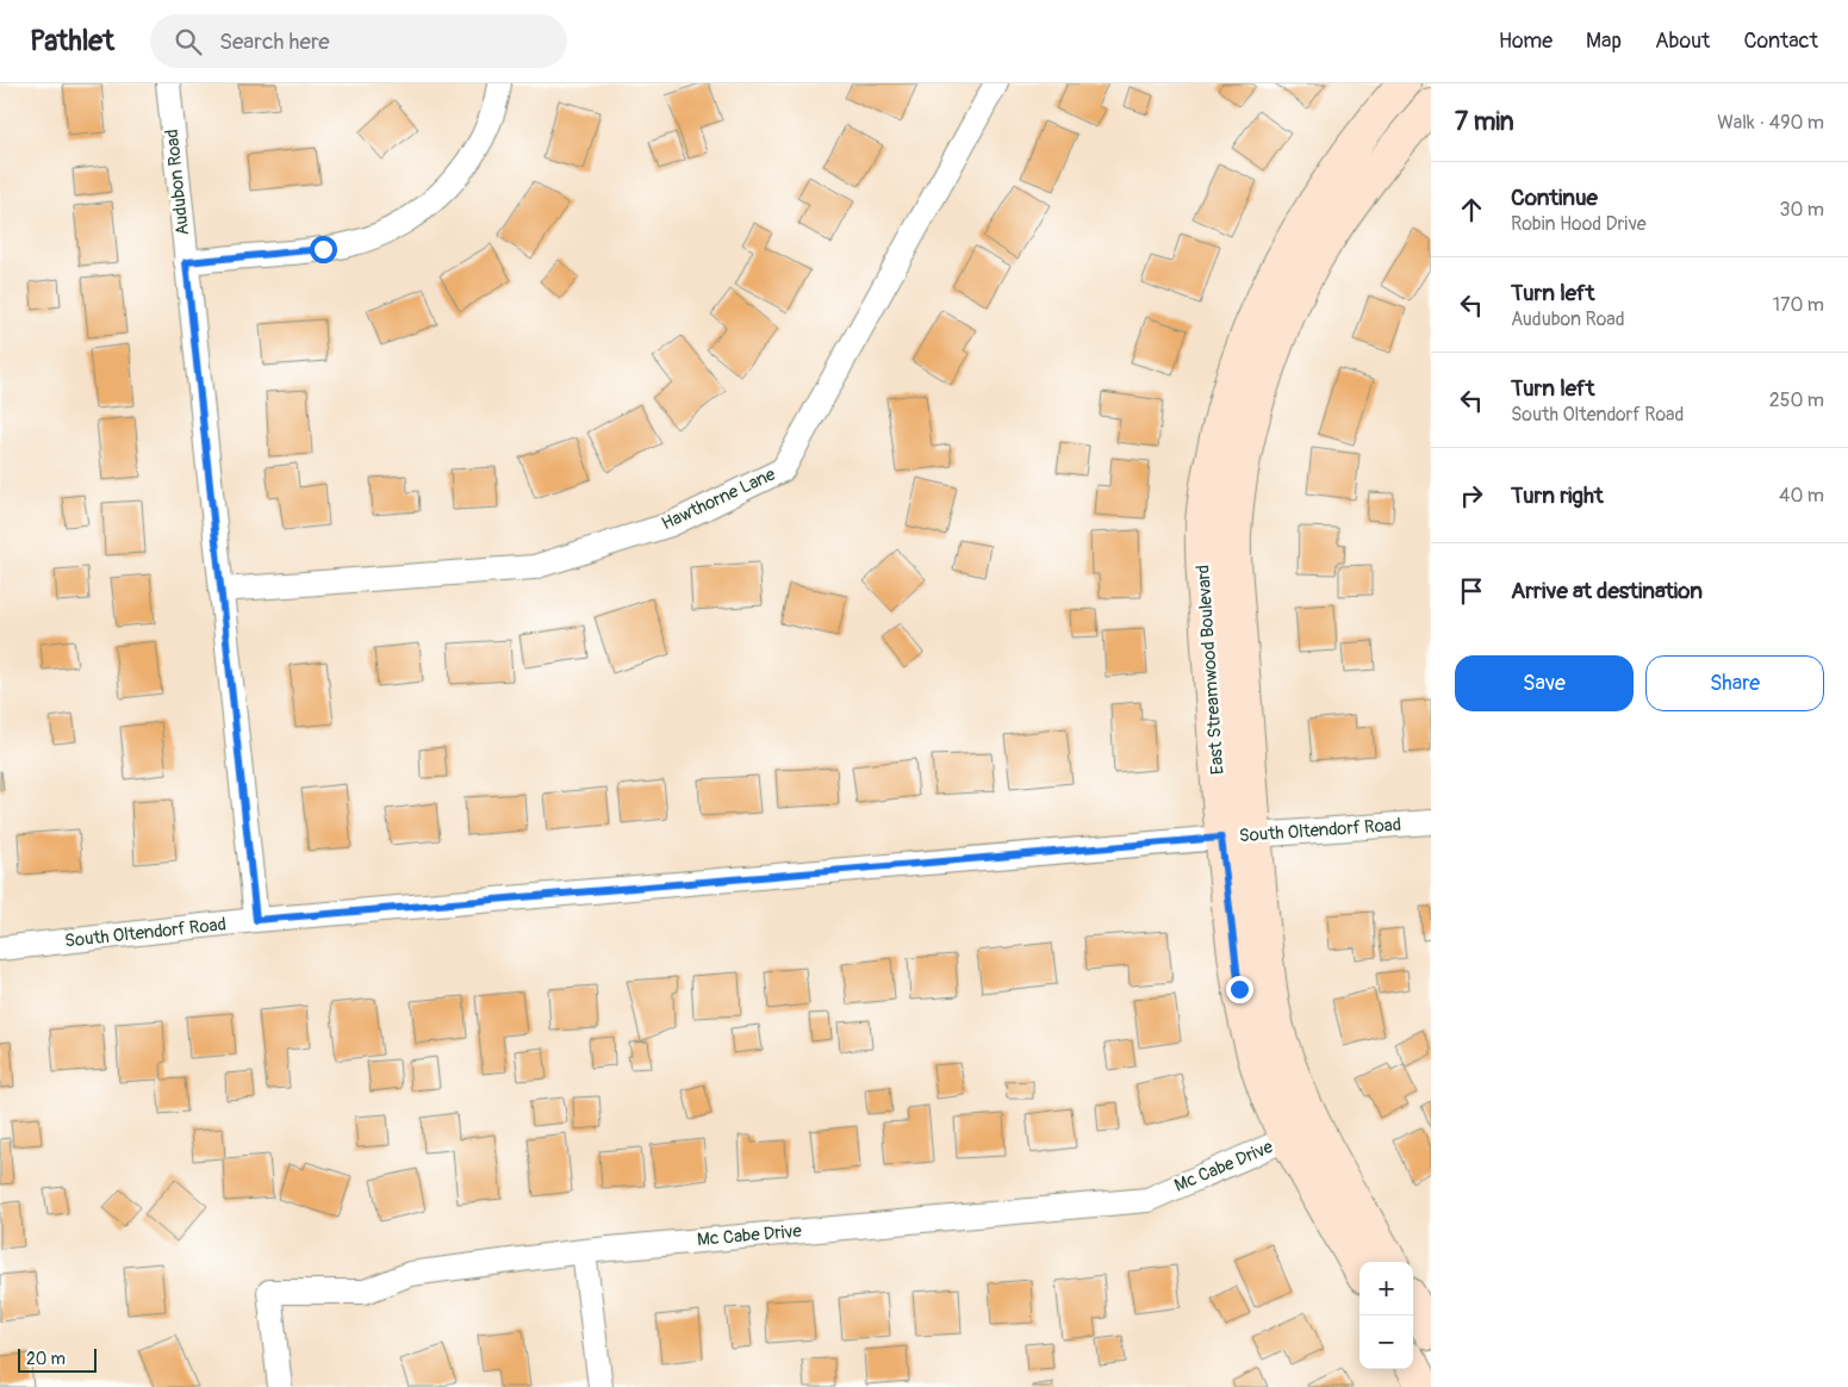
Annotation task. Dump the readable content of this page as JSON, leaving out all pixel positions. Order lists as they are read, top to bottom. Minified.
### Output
{"streets":{"street":["Audubon Road","Hawthorne Lane","East Streamwood Boulevard","South Oltendorf Road","Mc Cabe Drive"]},"crossings":[["Audubon Road","Hawthorne Lane"],["Audubon Road","South Oltendorf Road"],["East Streamwood Boulevard","South Oltendorf Road"],["East Streamwood Boulevard","Mc Cabe Drive"]],"scale_bar":"20 m","page":{"header":"Pathlet","search":"Search here","nav":["Home","Map","About","Contact"],"heading":["7 min","Walk · 490 m"],"list":[["Continue","Robin Hood Drive","30 m"],["Turn left","Audubon Road","170 m"],["Turn left","South Oltendorf Road","250 m"],["Turn right","40 m"],"Arrive at destination"],"buttons":["Save","Share"],"map_buttons":["+","−"],"scale":"20 m"}}
